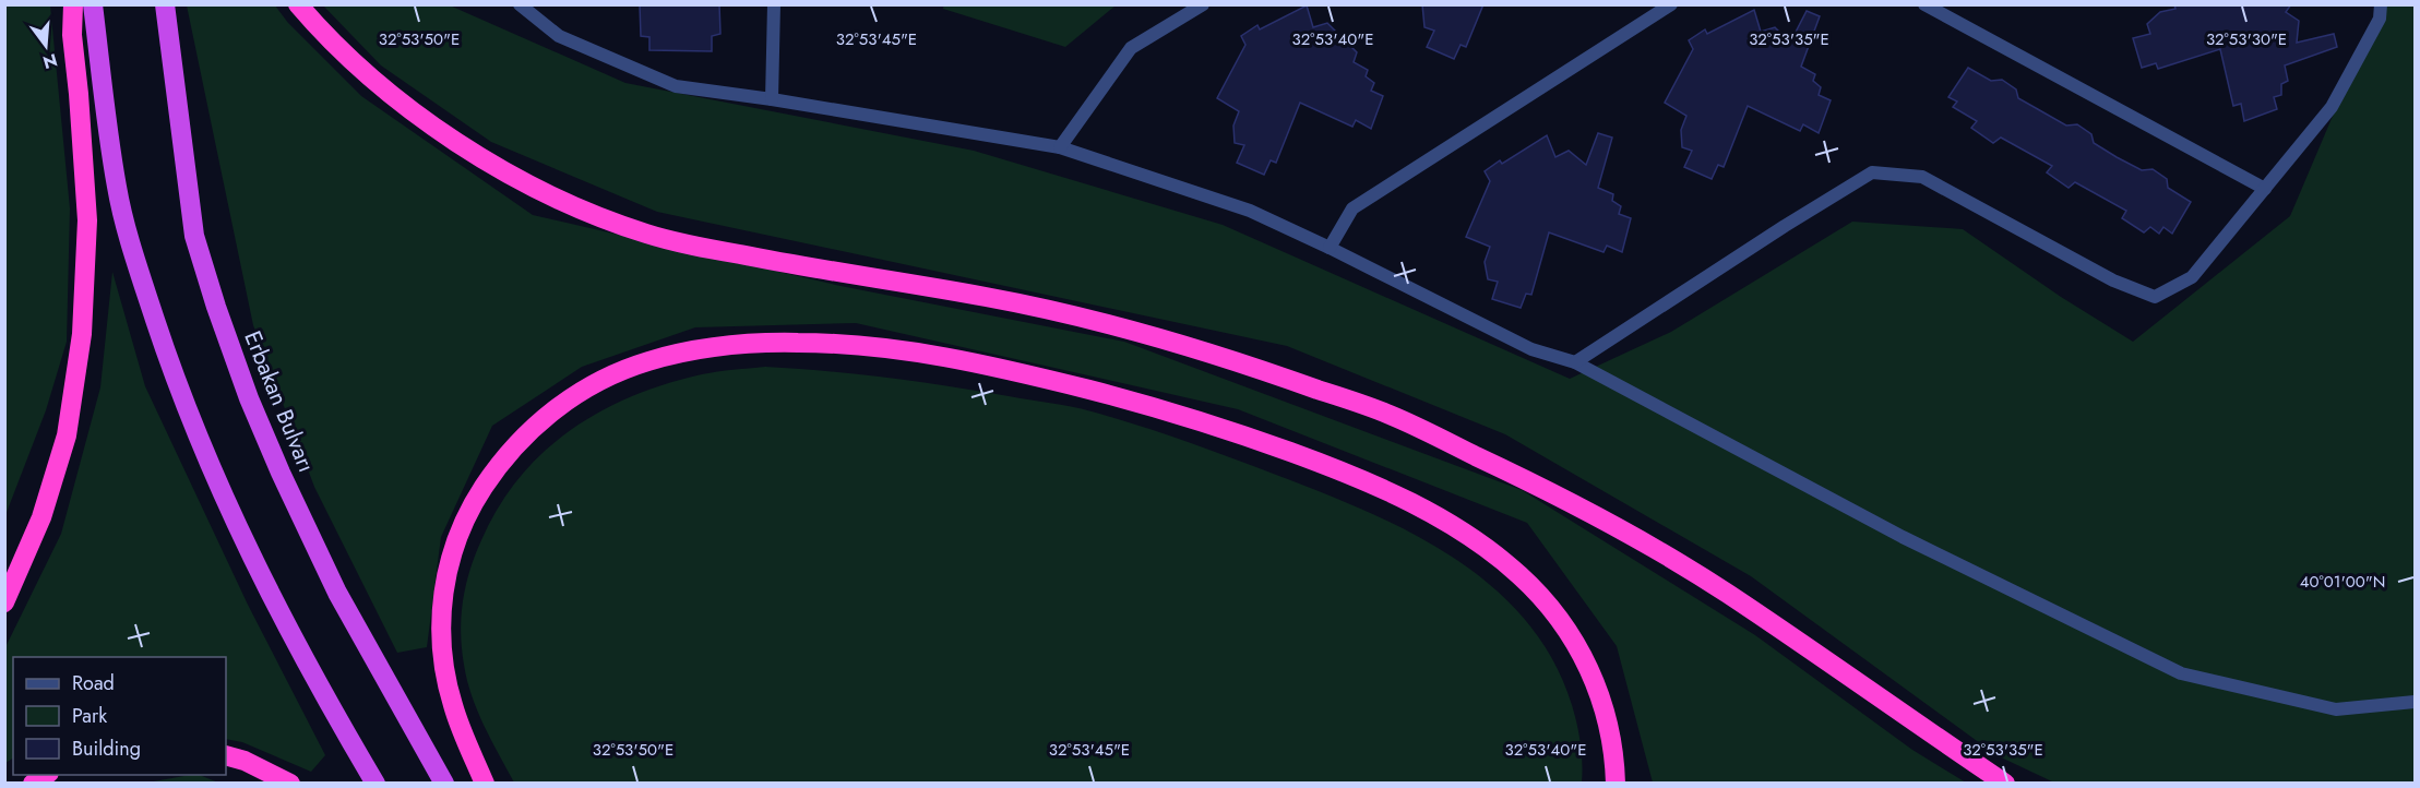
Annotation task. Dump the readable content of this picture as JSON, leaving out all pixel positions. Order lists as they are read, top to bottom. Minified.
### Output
{"streets":{"highway":["Erbakan Bulvarı"]},"legend":["Road","Park","Building"],"north":"bottom","coordinates":["32°53'50\"E","32°53'45\"E","32°53'40\"E","32°53'35\"E","32°53'30\"E","40°01'00\"N"]}
